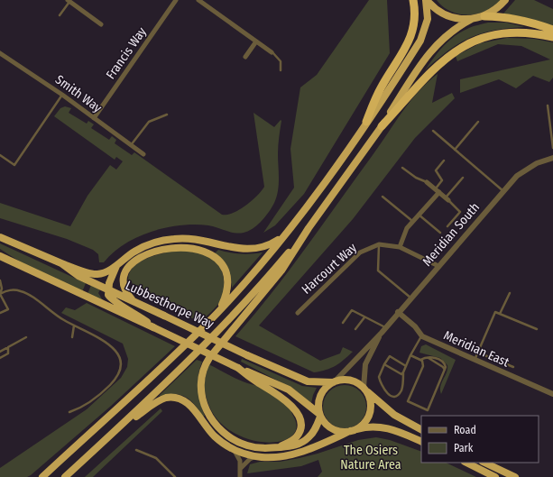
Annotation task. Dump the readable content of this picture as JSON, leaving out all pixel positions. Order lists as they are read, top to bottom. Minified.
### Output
{"streets":{"highway":["Lubbesthorpe Way"],"street":["Francis Way","Smith Way","Meridian South","Harcourt Way","Meridian East"]},"crossings":[["Francis Way","Smith Way"],["Meridian South","Lubbesthorpe Way"],["Meridian South","Meridian East"]],"parks":["The Osiers Nature Area"],"legend":["Road","Park"]}
